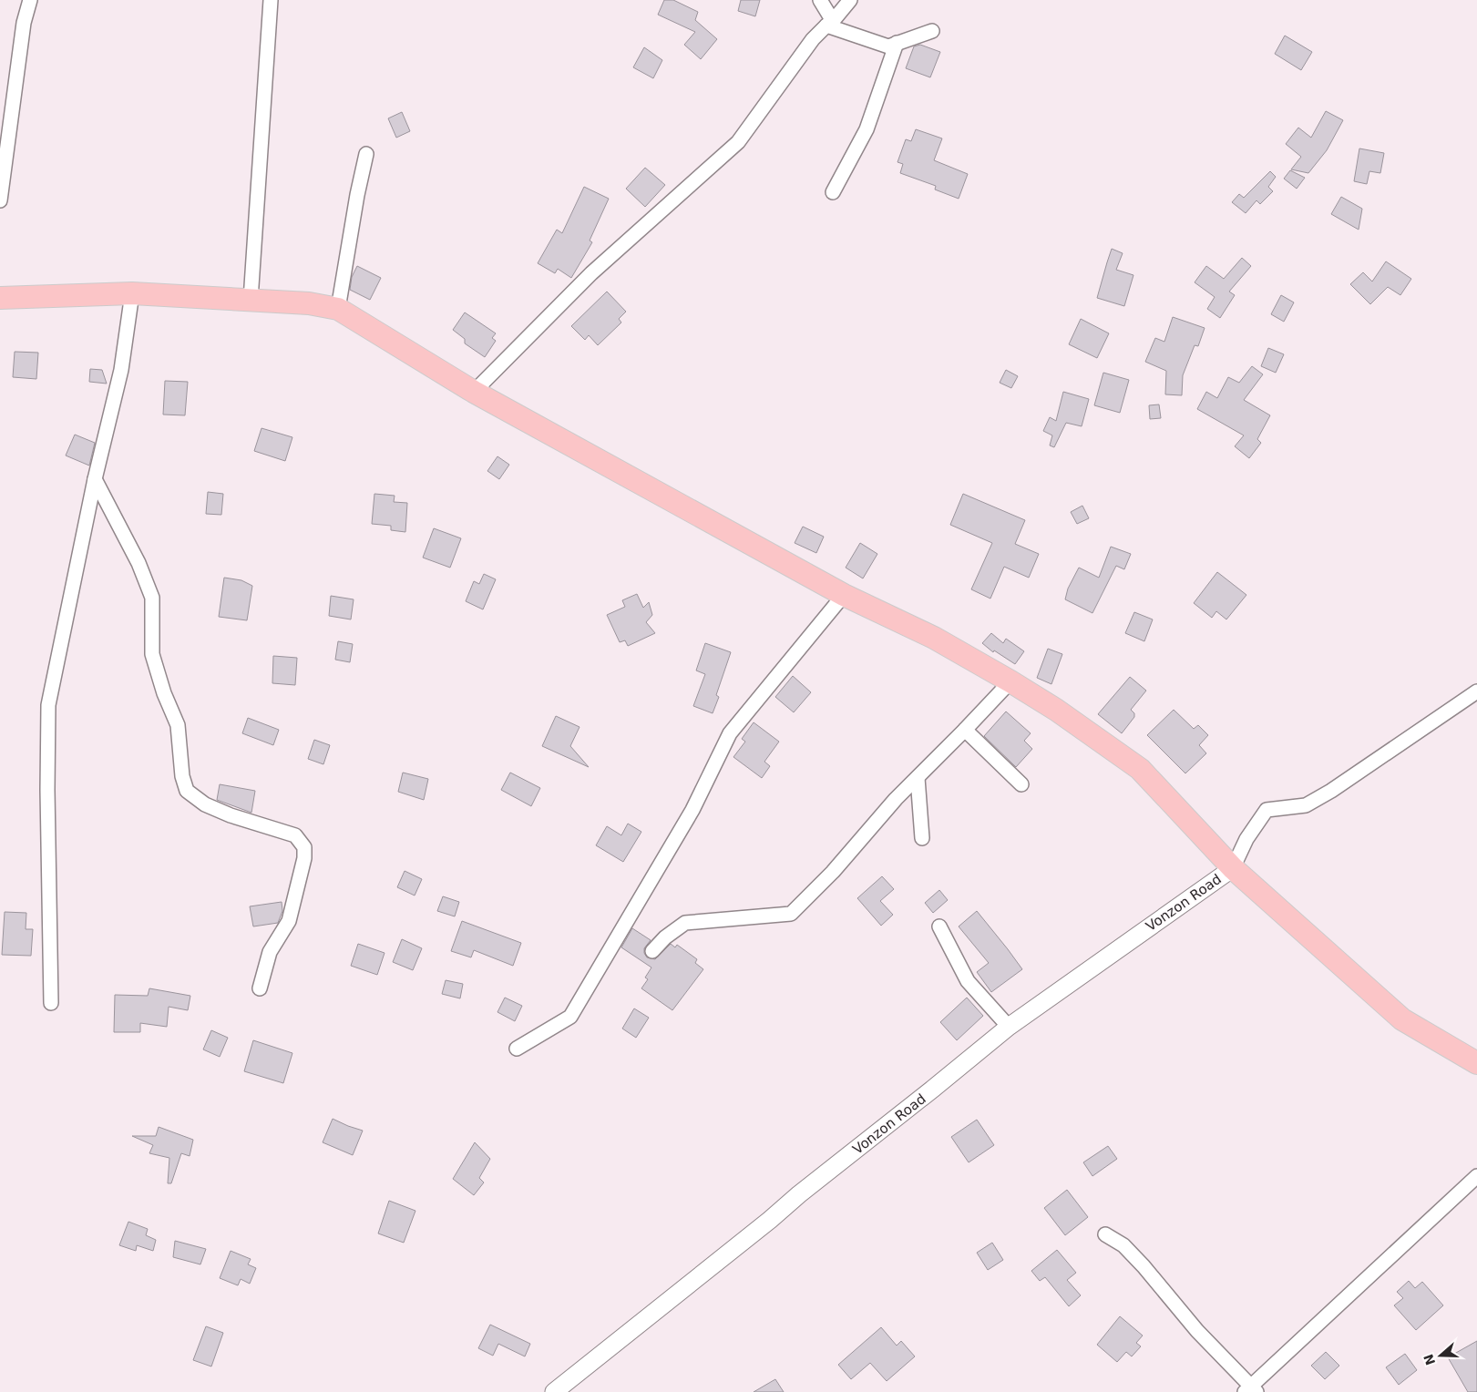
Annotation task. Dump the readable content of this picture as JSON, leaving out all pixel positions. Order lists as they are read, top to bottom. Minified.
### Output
{"streets":{"street":["Vonzon Road"]},"north":"left"}
